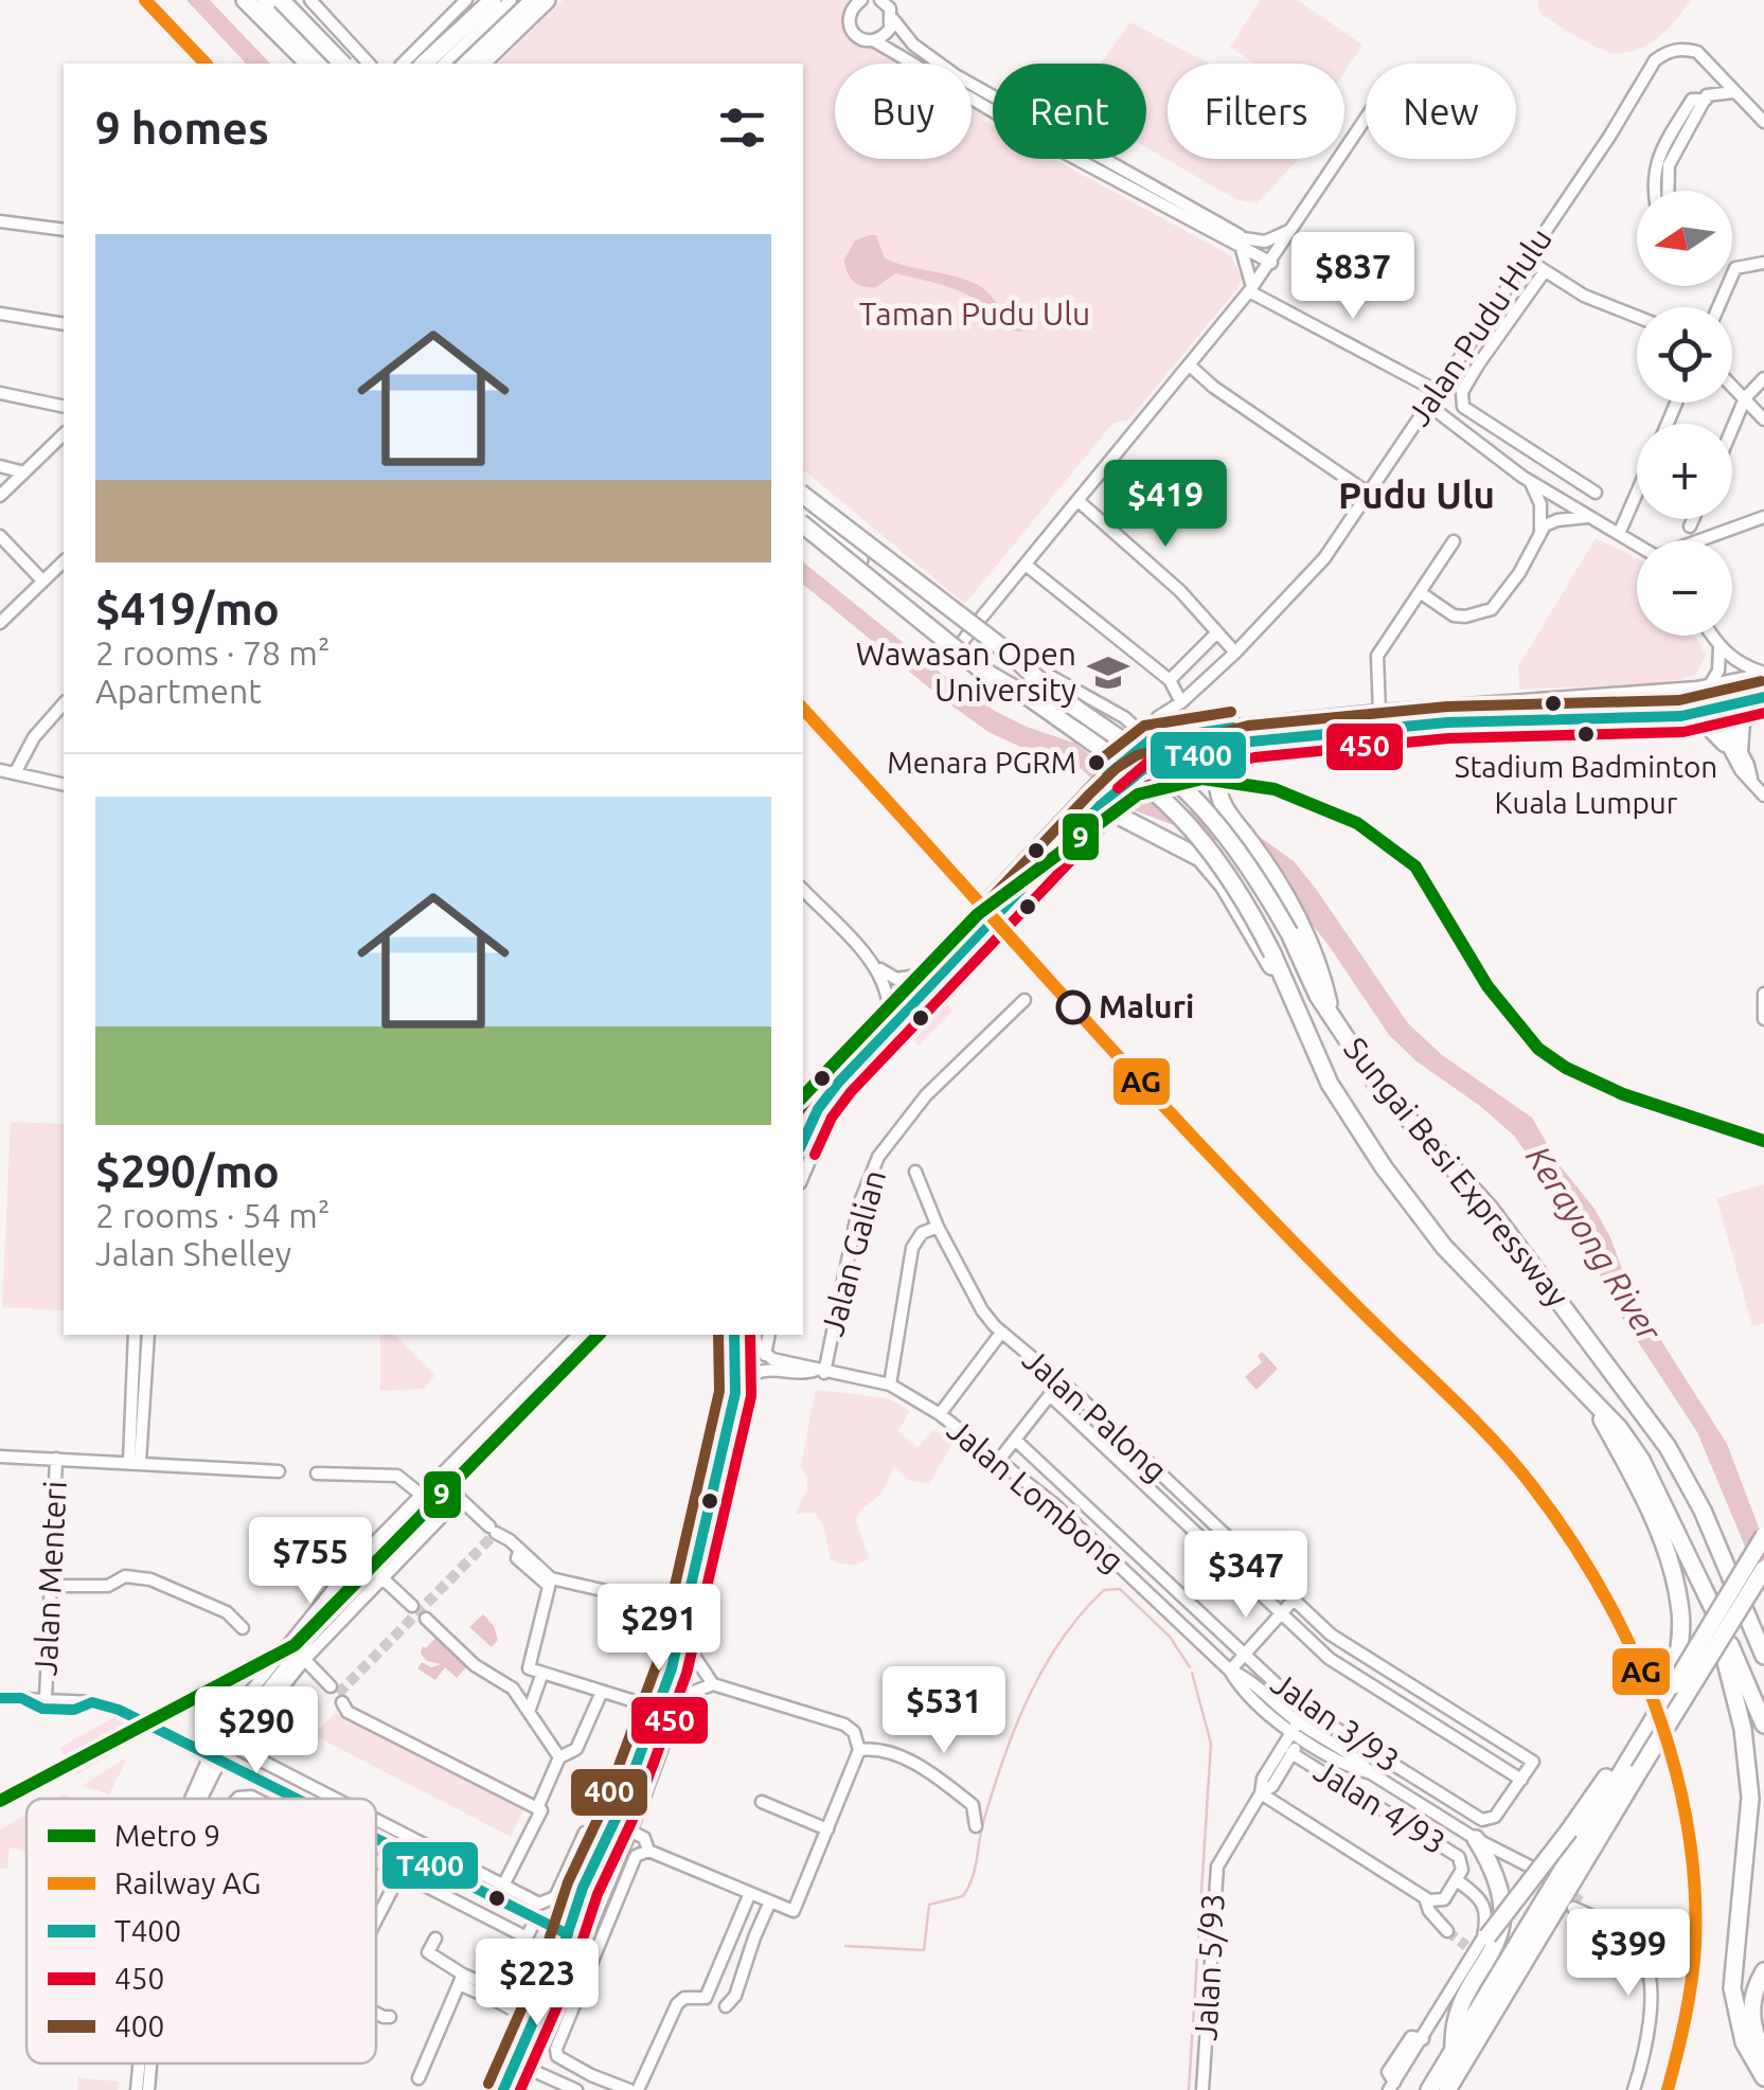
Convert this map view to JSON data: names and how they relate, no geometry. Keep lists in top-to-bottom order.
{
  "streets": {
    "highway": ["Sungai Besi Expressway"],
    "street": [
      "Jalan Pudu Hulu",
      "Jalan Galian",
      "Jalan Palong",
      "Jalan Lombong",
      "Jalan Menteri",
      "Jalan 3/93",
      "Jalan 4/93",
      "Jalan 5/93"
    ]
  },
  "crossings": [
    ["Jalan Galian", "Jalan Lombong"],
    ["Jalan Palong", "Jalan 3/93"],
    ["Jalan Lombong", "Jalan 5/93"],
    ["Jalan 4/93", "Jalan 5/93"]
  ],
  "districts": ["Pudu Ulu"],
  "water": ["Kerayong River"],
  "parks": ["Taman Pudu Ulu"],
  "places": {
    "school or university": ["Wawasan Open University"],
    "other": ["Stadium Badminton Kuala Lumpur", "Menara PGRM", "Maluri"]
  },
  "lines": [
    "rail line AG",
    "transit line 400",
    "transit line T400",
    "transit line 450",
    "metro line 9"
  ],
  "legend": [
    "Metro 9",
    "Railway AG",
    "T400",
    "450",
    "400"
  ],
  "north": "left",
  "page": {
    "chip": [
      "Buy",
      "Rent",
      "Filters",
      "New"
    ],
    "heading": "9 homes",
    "map_buttons": ["+", "−"],
    "list": [
      {
        "name": "$419/mo",
        "note": "2 rooms · 78 m² · Apartment"
      },
      {
        "name": "$290/mo",
        "note": "2 rooms · 54 m² · Jalan Shelley"
      }
    ],
    "price": [
      "$837",
      "$419",
      "$755",
      "$347",
      "$291",
      "$531",
      "$290",
      "$399",
      "$223"
    ]
  }
}
